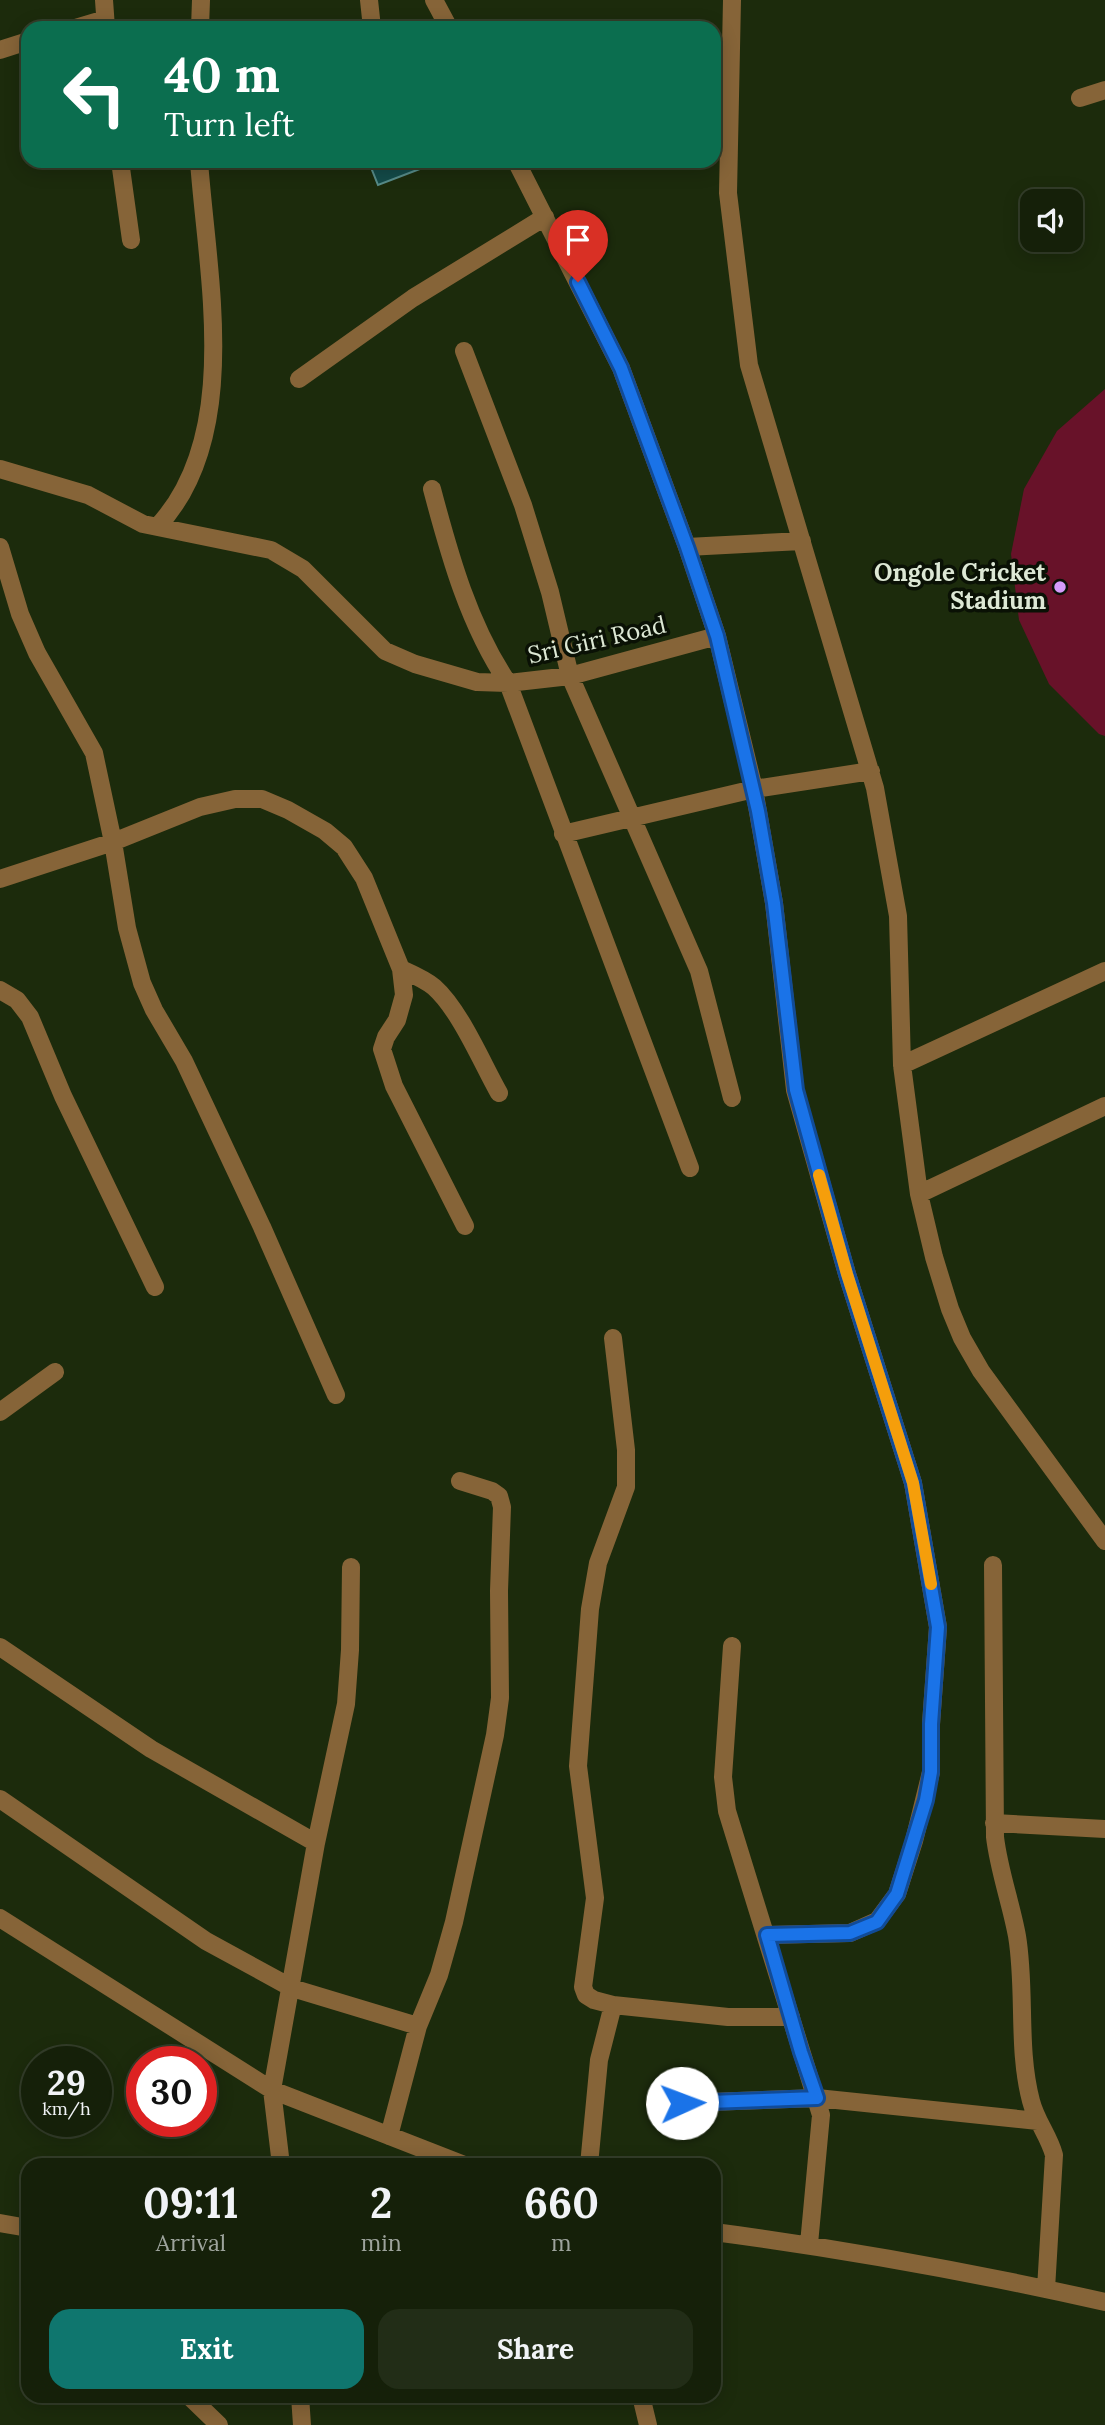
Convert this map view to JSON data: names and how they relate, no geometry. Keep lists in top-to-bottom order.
{
  "streets": {
    "street": ["Sri Giri Road"]
  },
  "places": ["Ongole Cricket Stadium"],
  "page": {
    "turn": ["40 m", "Turn left"],
    "speed": "29 km/h",
    "limit": "30",
    "eta": [
      "09:11",
      "Arrival",
      "2",
      "min",
      "660",
      "m"
    ],
    "buttons": ["Exit", "Share"]
  }
}
